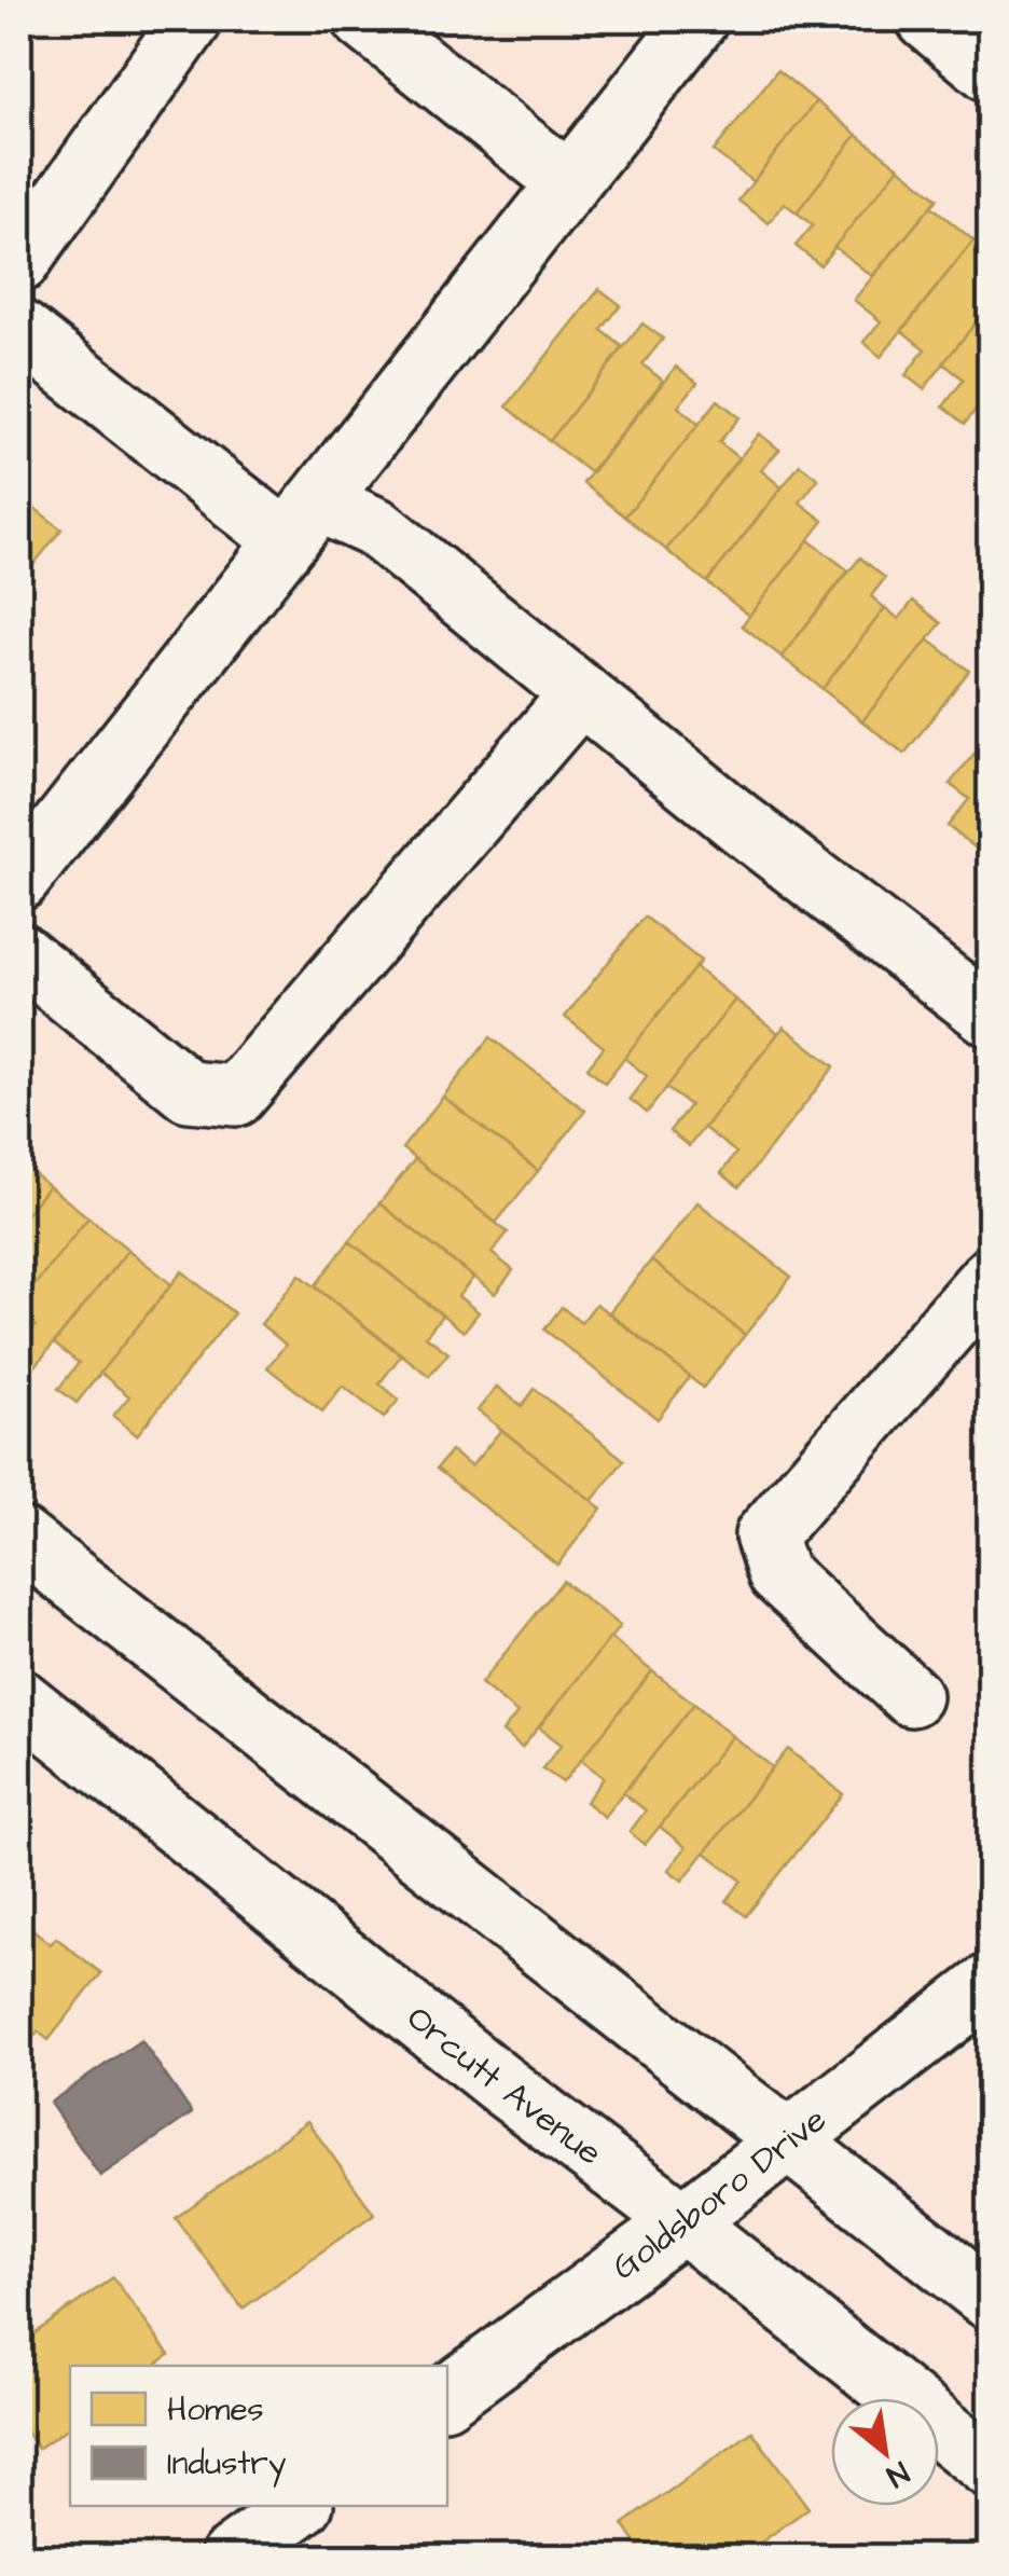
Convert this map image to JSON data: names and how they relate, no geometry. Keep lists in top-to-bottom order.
{
  "streets": {
    "street": ["Orcutt Avenue", "Goldsboro Drive"]
  },
  "crossings": [
    ["Orcutt Avenue", "Goldsboro Drive"]
  ],
  "legend": ["Homes", "Industry"],
  "north": "bottom right"
}
